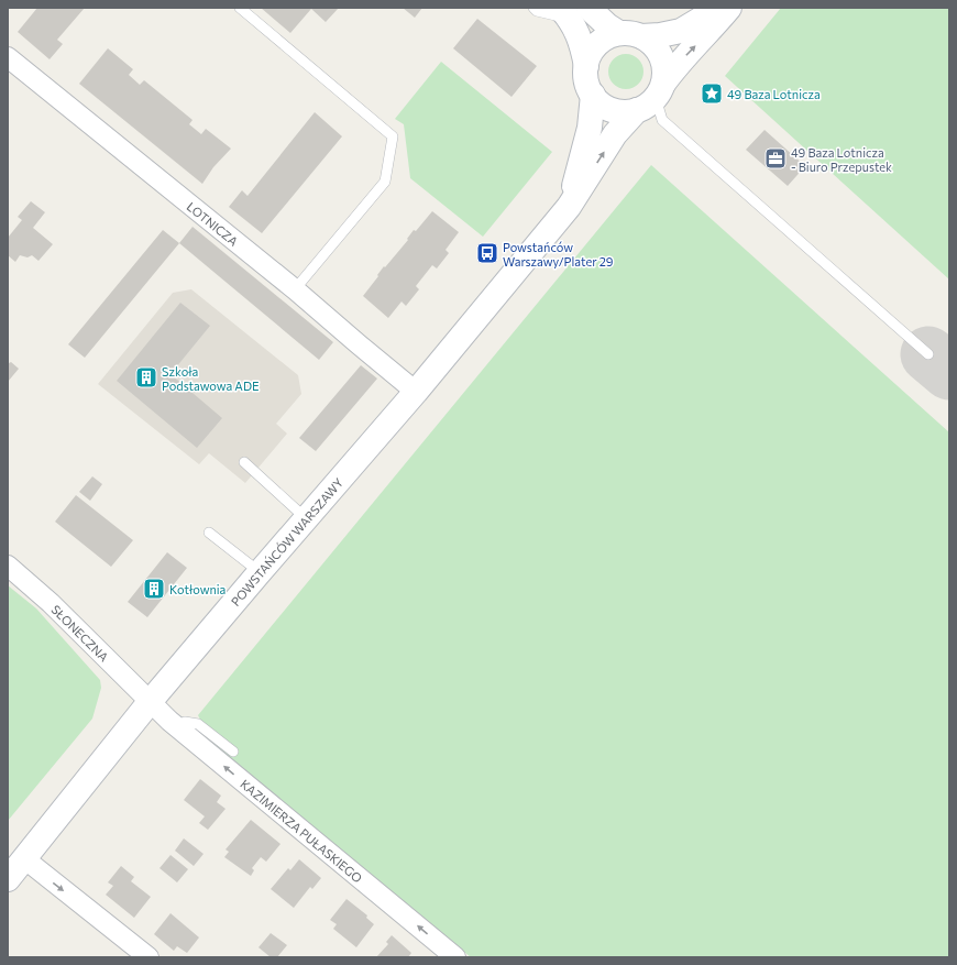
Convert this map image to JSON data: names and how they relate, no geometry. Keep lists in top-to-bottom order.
{
  "streets": {
    "main road": ["POWSTAŃCÓW WARSZAWY"],
    "street": ["LOTNICZA", "SŁONECZNA", "KAZIMIERZA PUŁASKIEGO"]
  },
  "crossings": [
    ["LOTNICZA", "POWSTAŃCÓW WARSZAWY"],
    ["POWSTAŃCÓW WARSZAWY", "SŁONECZNA"],
    ["POWSTAŃCÓW WARSZAWY", "KAZIMIERZA PUŁASKIEGO"],
    ["SŁONECZNA", "KAZIMIERZA PUŁASKIEGO"]
  ],
  "one_way": ["KAZIMIERZA PUŁASKIEGO"],
  "places": {
    "place": ["49 Baza Lotnicza"],
    "office": ["49 Baza Lotnicza - Biuro Przepustek"],
    "bus stop": ["Powstańców Warszawy/Plater 29"],
    "building": ["Szkoła Podstawowa ADE", "Kotłownia"]
  }
}
